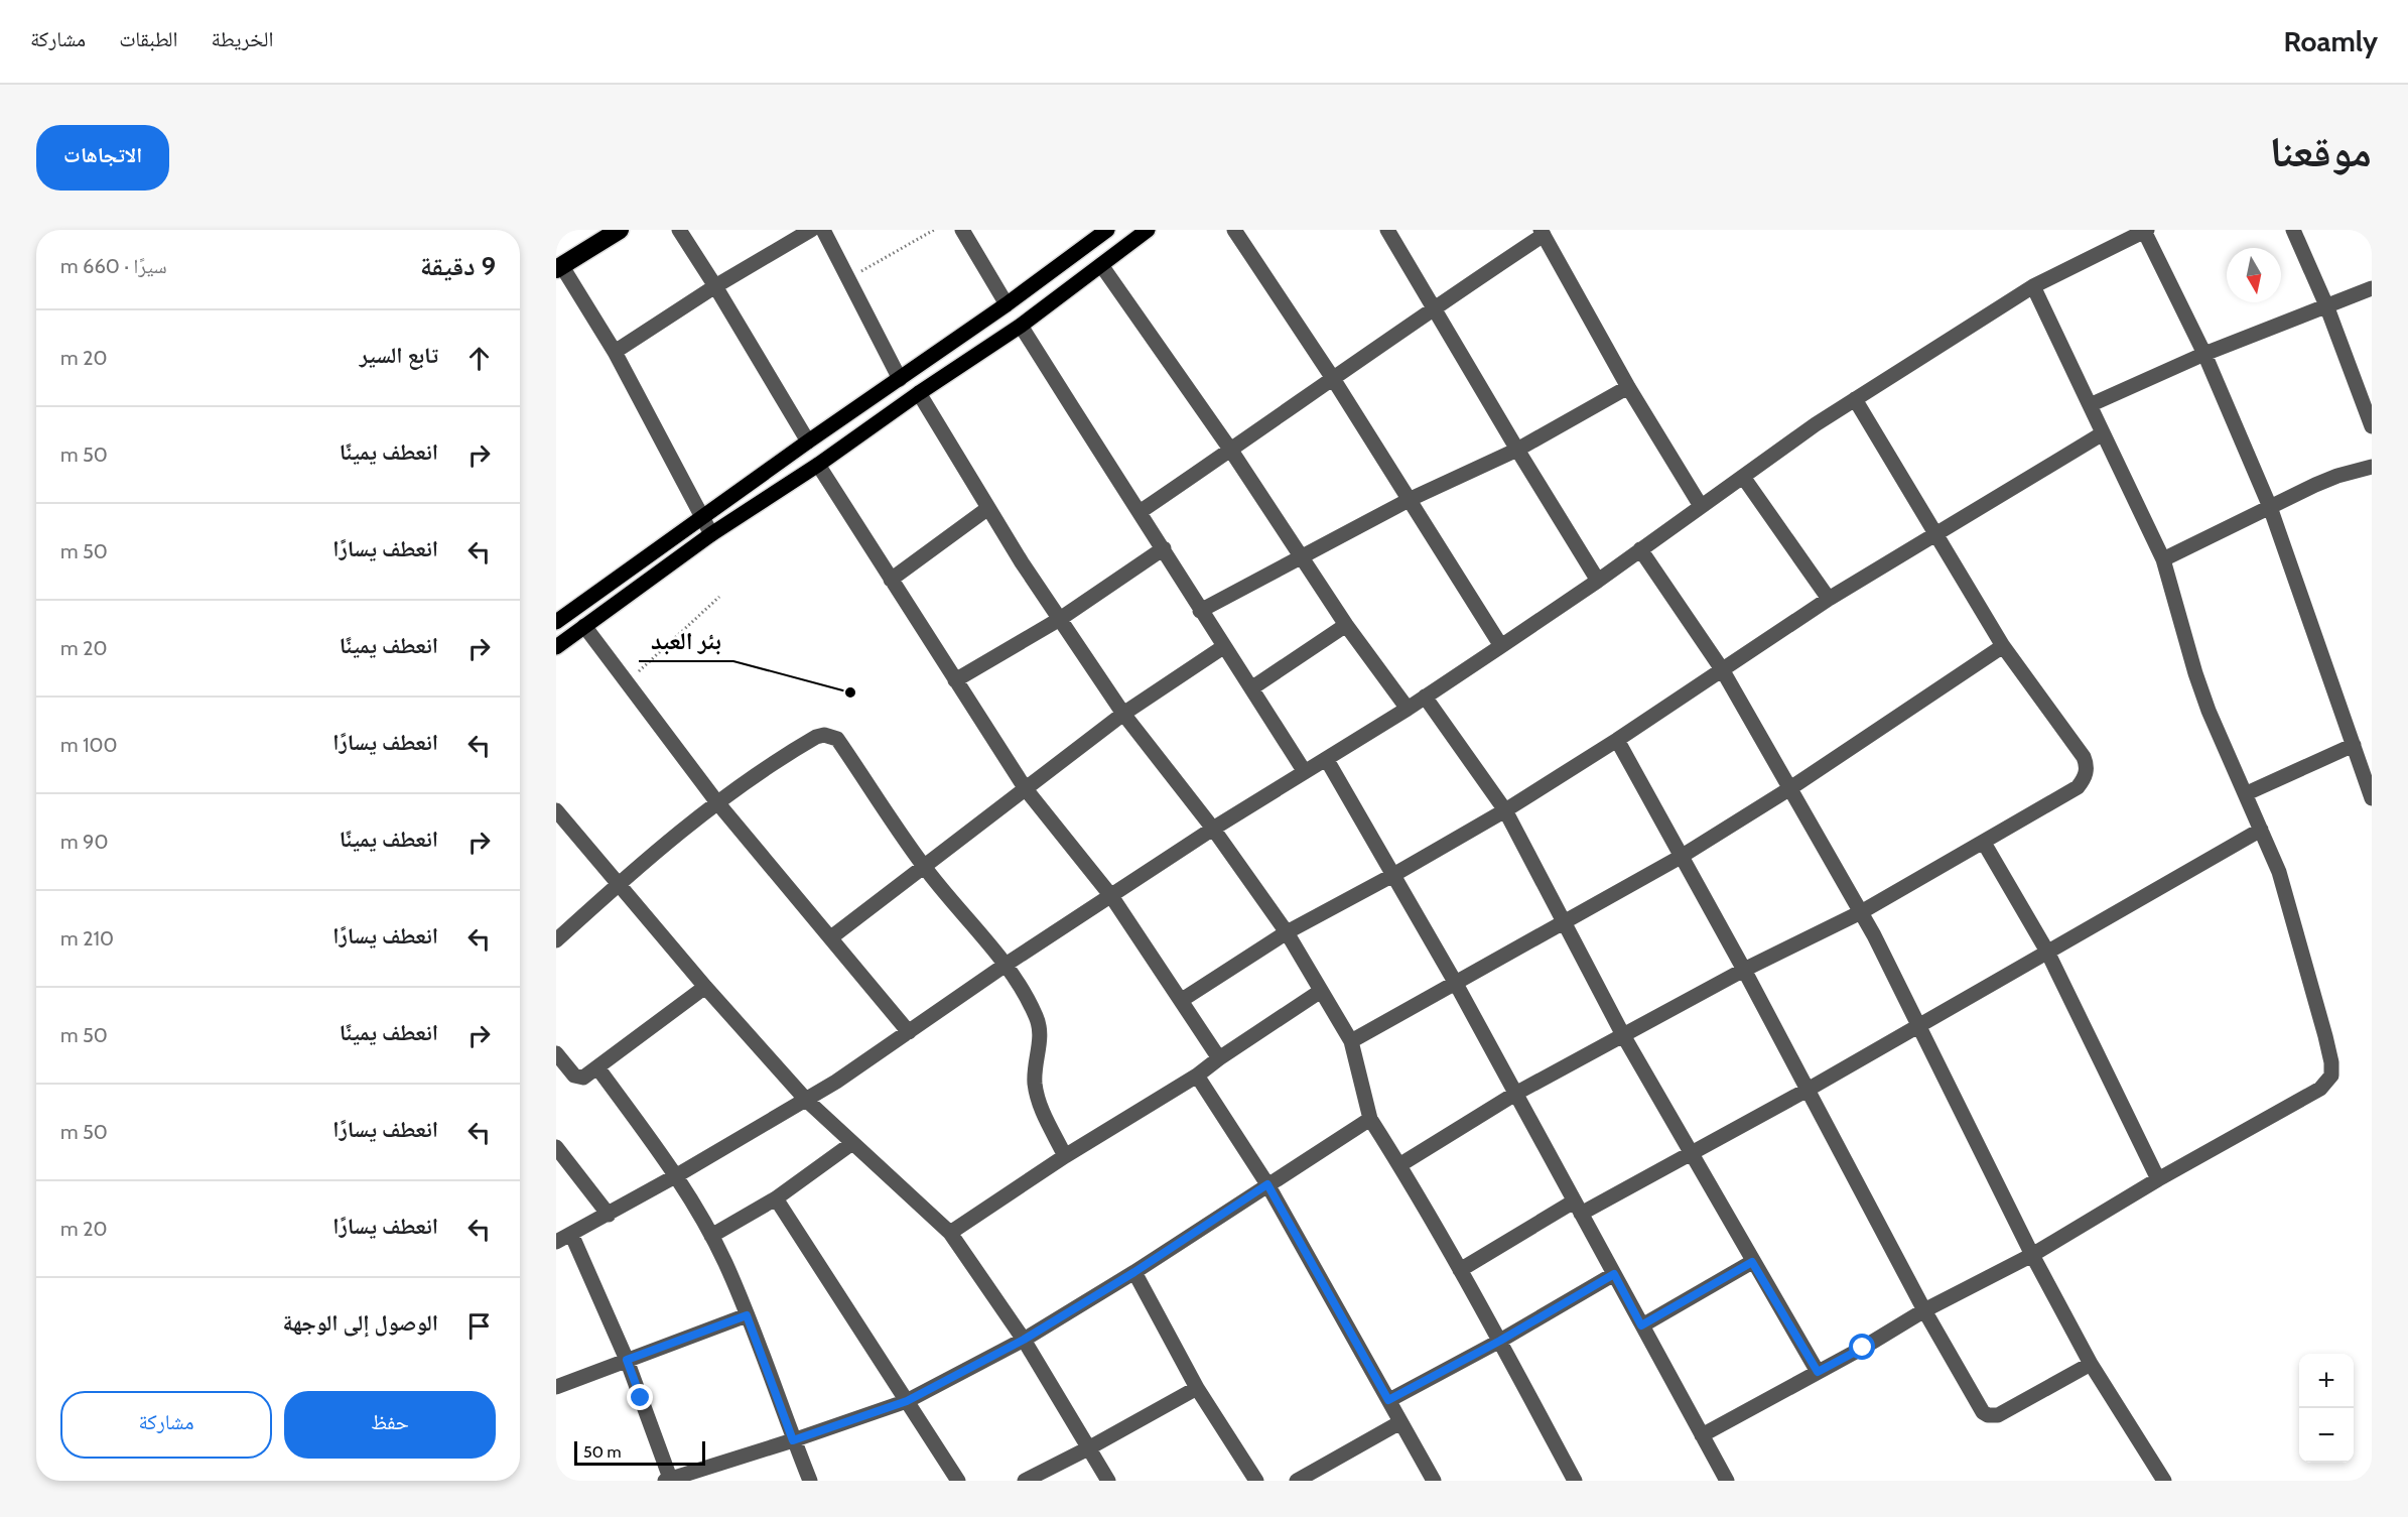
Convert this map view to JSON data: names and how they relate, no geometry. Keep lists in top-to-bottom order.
{
  "places": ["بئر العبد"],
  "scale_bar": "50 m",
  "north": "bottom",
  "page": {
    "header": "Roamly",
    "nav": ["الخريطة", "الطبقات", "مشاركة"],
    "title": "موقعنا",
    "buttons": [
      "الاتجاهات",
      ["حفظ", "مشاركة"]
    ],
    "heading": ["9 دقيقة", "سيرًا · 660 m"],
    "list": [
      ["تابع السير", "20 m"],
      ["انعطف يمينًا", "50 m"],
      ["انعطف يسارًا", "50 m"],
      ["انعطف يمينًا", "20 m"],
      ["انعطف يسارًا", "100 m"],
      ["انعطف يمينًا", "90 m"],
      ["انعطف يسارًا", "210 m"],
      ["انعطف يمينًا", "50 m"],
      ["انعطف يسارًا", "50 m"],
      ["انعطف يسارًا", "20 m"],
      "الوصول إلى الوجهة"
    ],
    "map_buttons": ["+", "−"],
    "scale": "50 m"
  }
}
